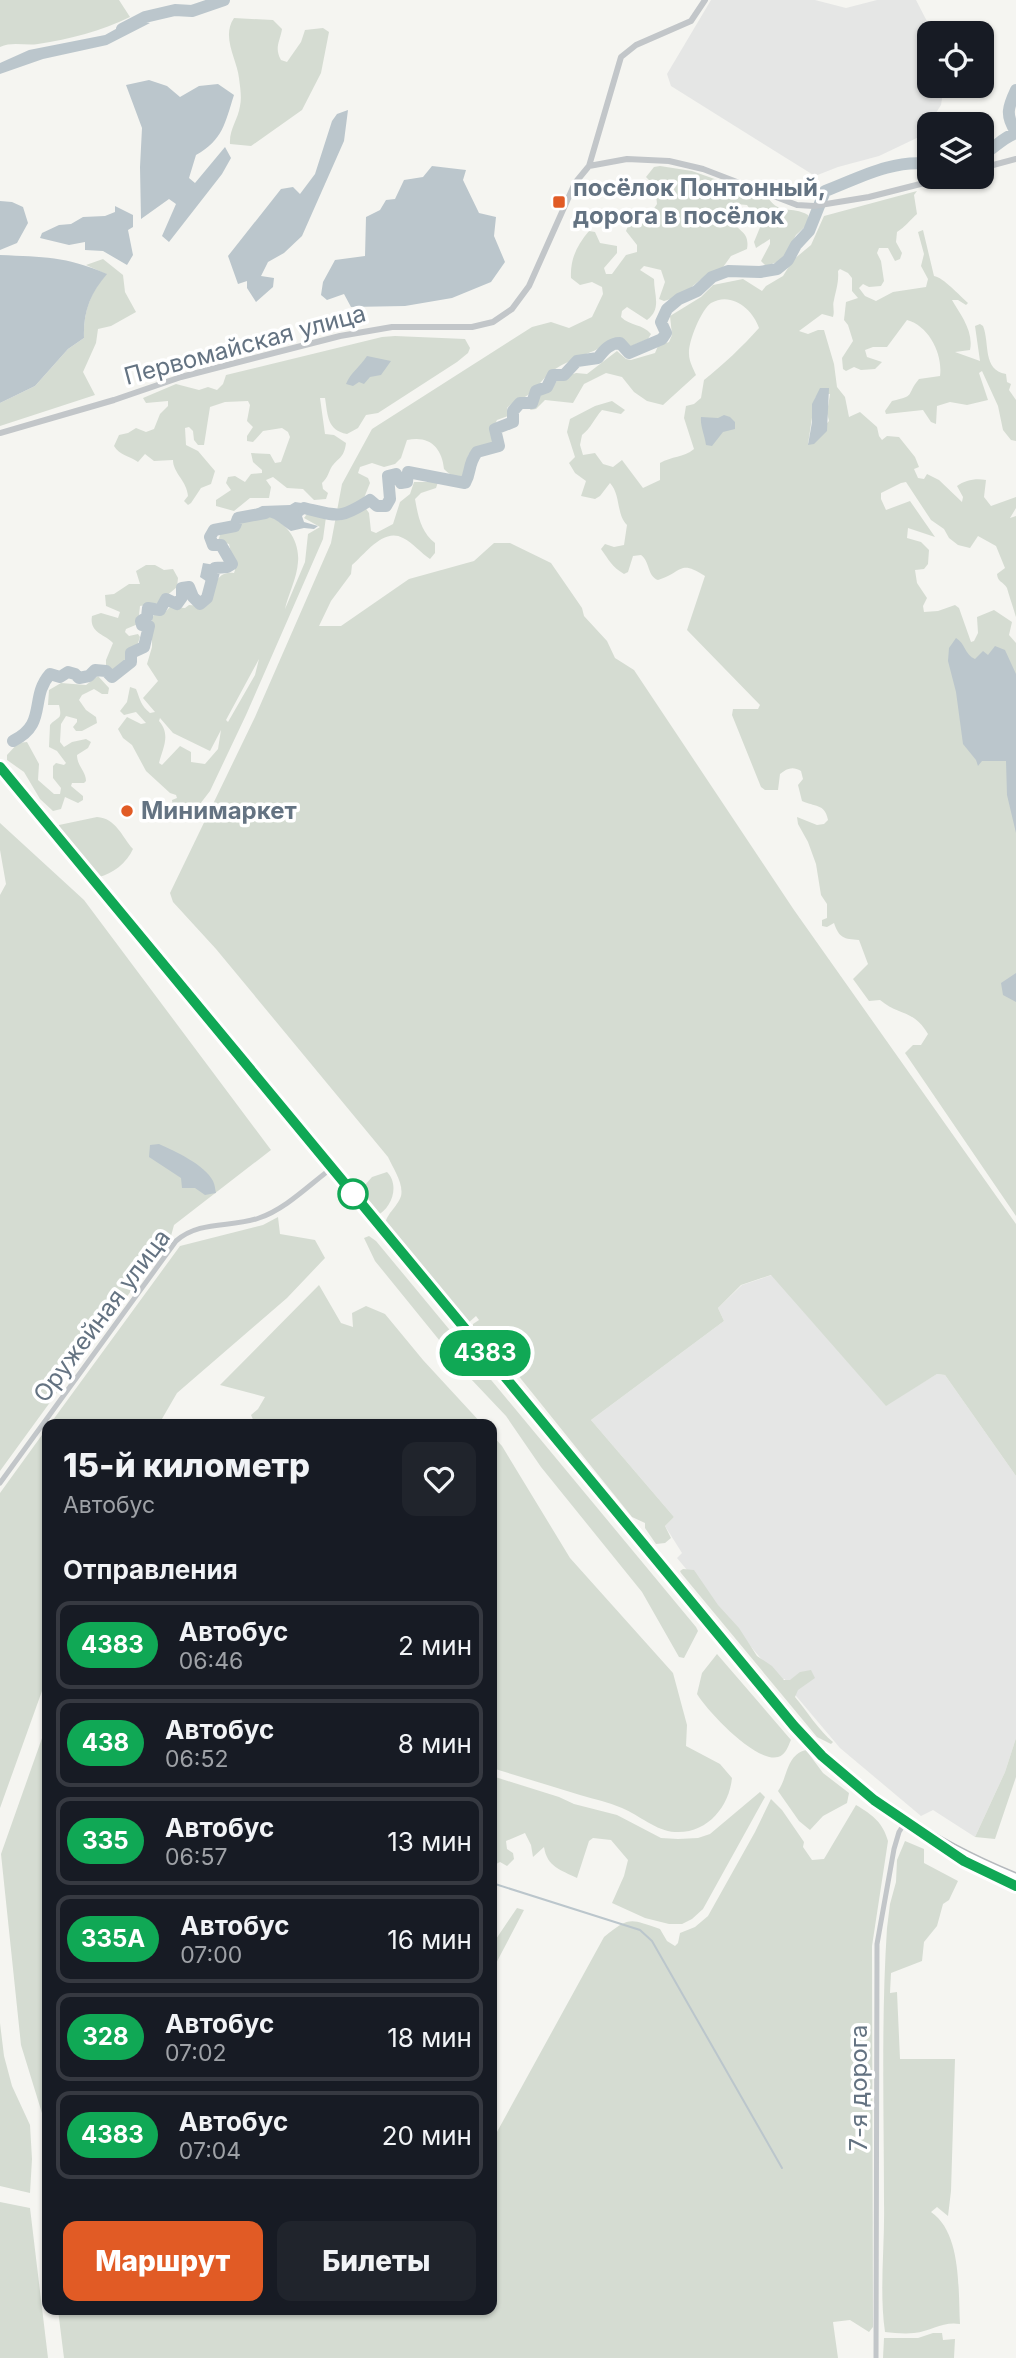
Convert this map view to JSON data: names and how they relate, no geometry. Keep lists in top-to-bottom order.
{
  "streets": {
    "street": ["Первомайская улица", "Оружейная улица", "7-я дорога"]
  },
  "places": {
    "transit": ["посёлок Понтонный, дорога в посёлок"],
    "other": ["Минимаркет"]
  },
  "lines": ["bus line 438З"],
  "page": {
    "on_map": "438З",
    "heading": [
      ["15-й километр", "Автобус"],
      "Отправления"
    ],
    "list": [
      {
        "mark": "438З",
        "name": "Автобус",
        "note": "06:46",
        "value": "2 мин"
      },
      {
        "mark": "438",
        "name": "Автобус",
        "note": "06:52",
        "value": "8 мин"
      },
      {
        "mark": "335",
        "name": "Автобус",
        "note": "06:57",
        "value": "13 мин"
      },
      {
        "mark": "335А",
        "name": "Автобус",
        "note": "07:00",
        "value": "16 мин"
      },
      {
        "mark": "328",
        "name": "Автобус",
        "note": "07:02",
        "value": "18 мин"
      },
      {
        "mark": "438З",
        "name": "Автобус",
        "note": "07:04",
        "value": "20 мин"
      }
    ],
    "buttons": ["Маршрут", "Билеты"]
  }
}
